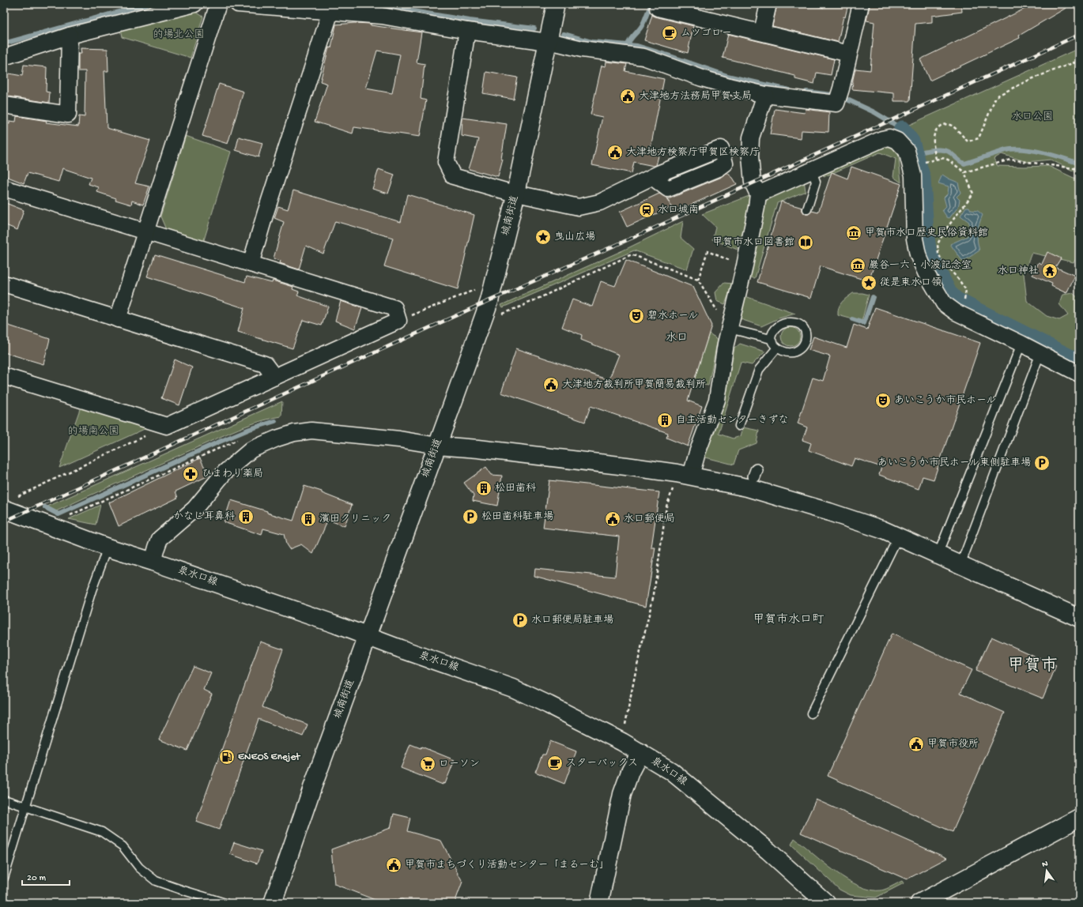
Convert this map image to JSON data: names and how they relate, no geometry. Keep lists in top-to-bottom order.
{
  "streets": {
    "street": ["城南街道", "泉水口線"]
  },
  "crossings": [
    ["城南街道", "泉水口線"]
  ],
  "districts": ["水口", "甲賀市水口町", "甲賀市"],
  "parks": ["的場北公園", "水口公園", "的場南公園"],
  "places": {
    "cafe": ["ムツゴロー", "スターバックス"],
    "public building": [
      "大津地方法務局甲賀支局",
      "大津地方検察庁甲賀区検察庁",
      "大津地方裁判所甲賀簡易裁判所",
      "水口郵便局",
      "甲賀市役所",
      "甲賀市まちづくり活動センター「まるーむ」"
    ],
    "station": ["水口城南"],
    "museum": ["甲賀市水口歴史民俗資料館", "巖谷一六・小波記念室"],
    "place": ["曳山広場", "従是東水口領"],
    "library": ["甲賀市水口図書館"],
    "temple": ["水口神社"],
    "theatre": ["碧水ホール", "あいこうか市民ホール"],
    "building": [
      "自主活動センターきずな",
      "松田歯科",
      "かなじ耳鼻科",
      "濱田クリニック"
    ],
    "parking": ["あいこうか市民ホール東側駐車場", "松田歯科駐車場", "水口郵便局駐車場"],
    "pharmacy": ["ひまわり薬局"],
    "fuel station": ["ENEOS Enejet"],
    "supermarket": ["ローソン"]
  },
  "scale_bar": "20 m",
  "north": "top"
}
